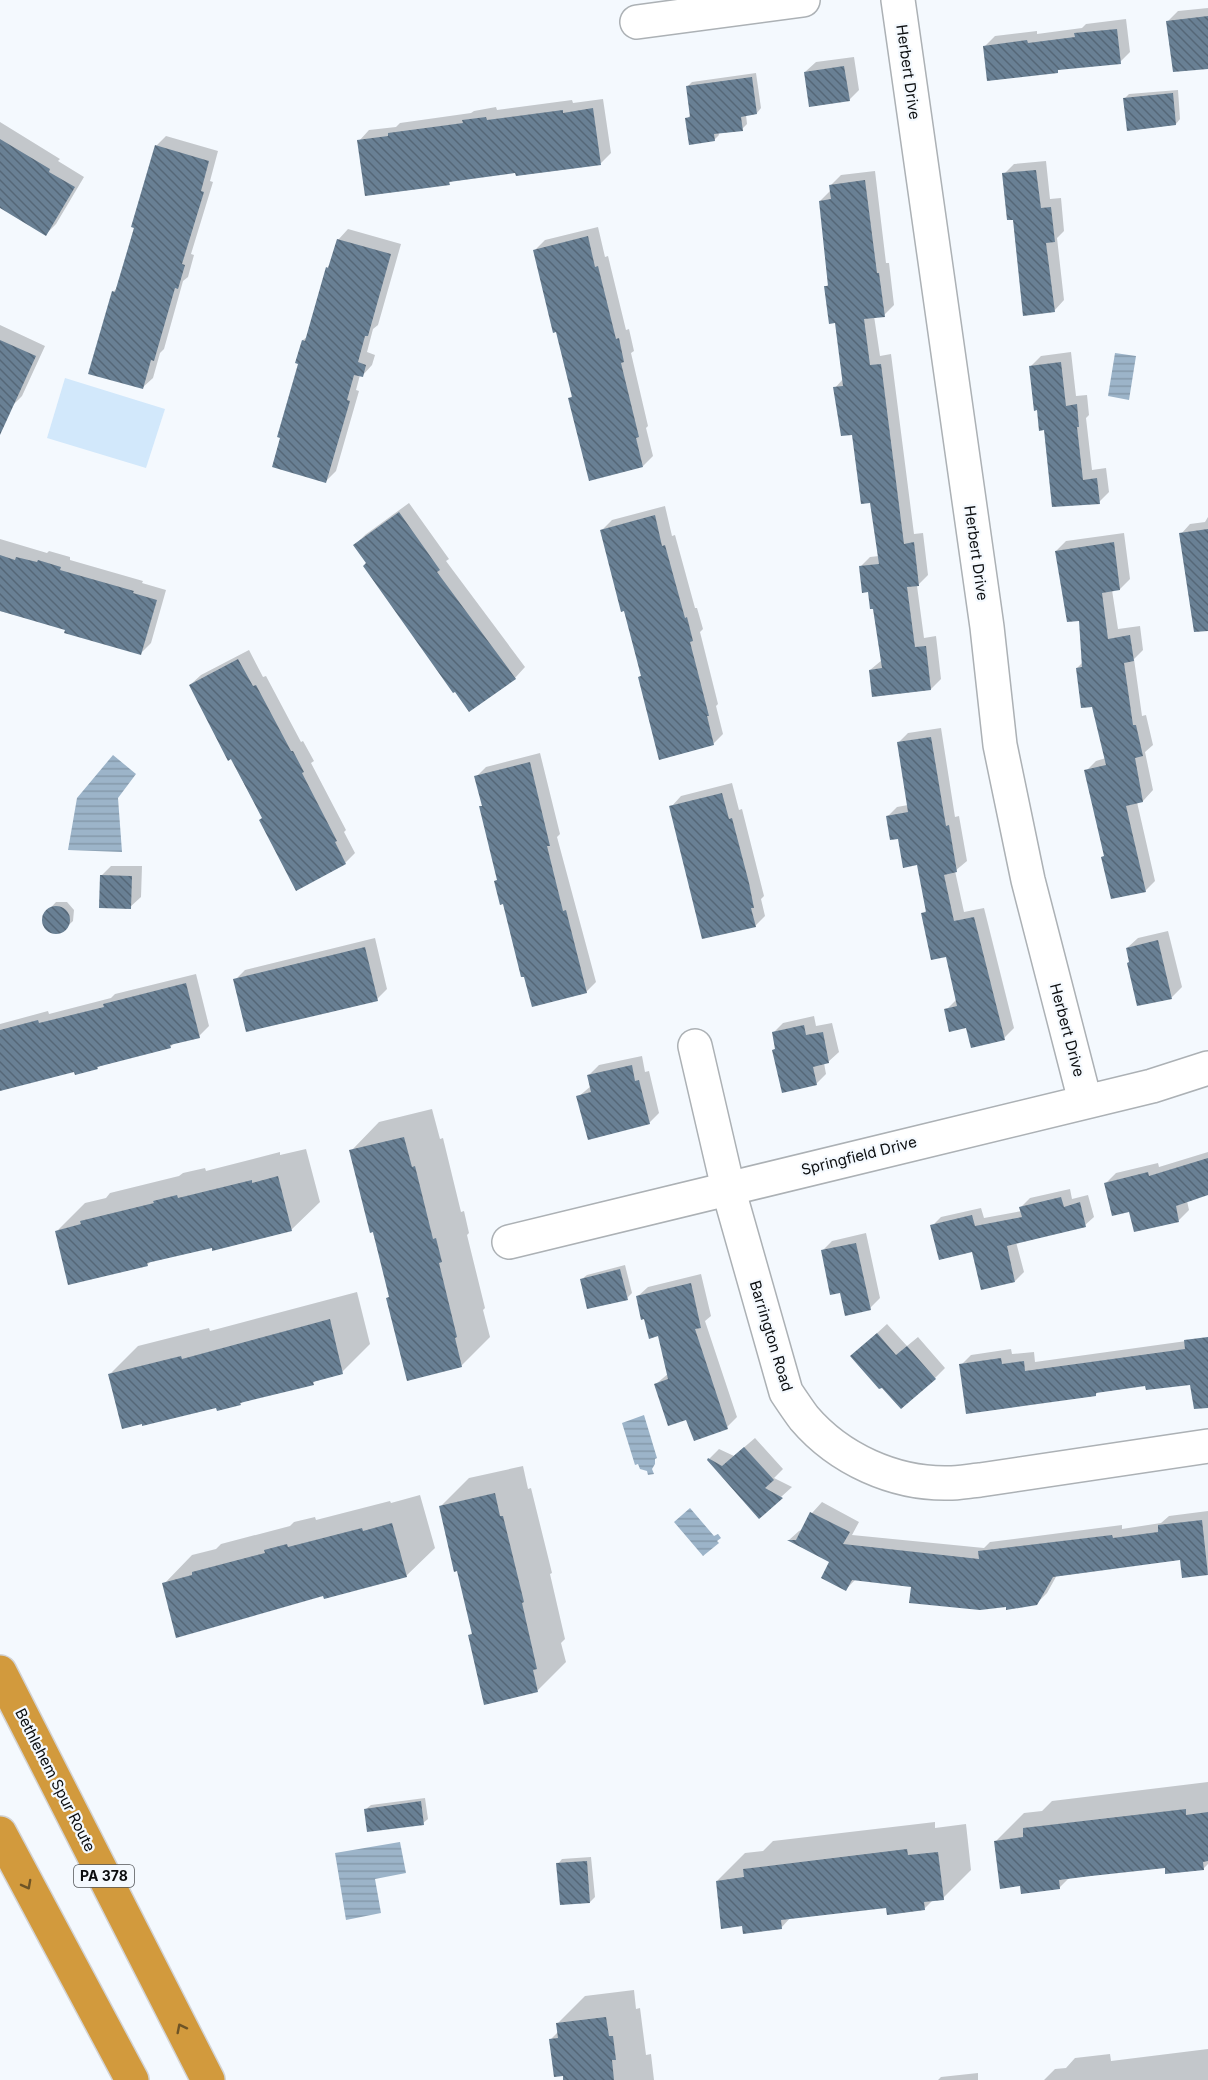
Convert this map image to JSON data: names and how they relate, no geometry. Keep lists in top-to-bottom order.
{
  "streets": {
    "highway": ["Bethlehem Spur Route", "PA 378"],
    "street": ["Herbert Drive", "Springfield Drive", "Barrington Road"]
  },
  "crossings": [
    ["Herbert Drive", "Springfield Drive"],
    ["Springfield Drive", "Barrington Road"]
  ]
}
